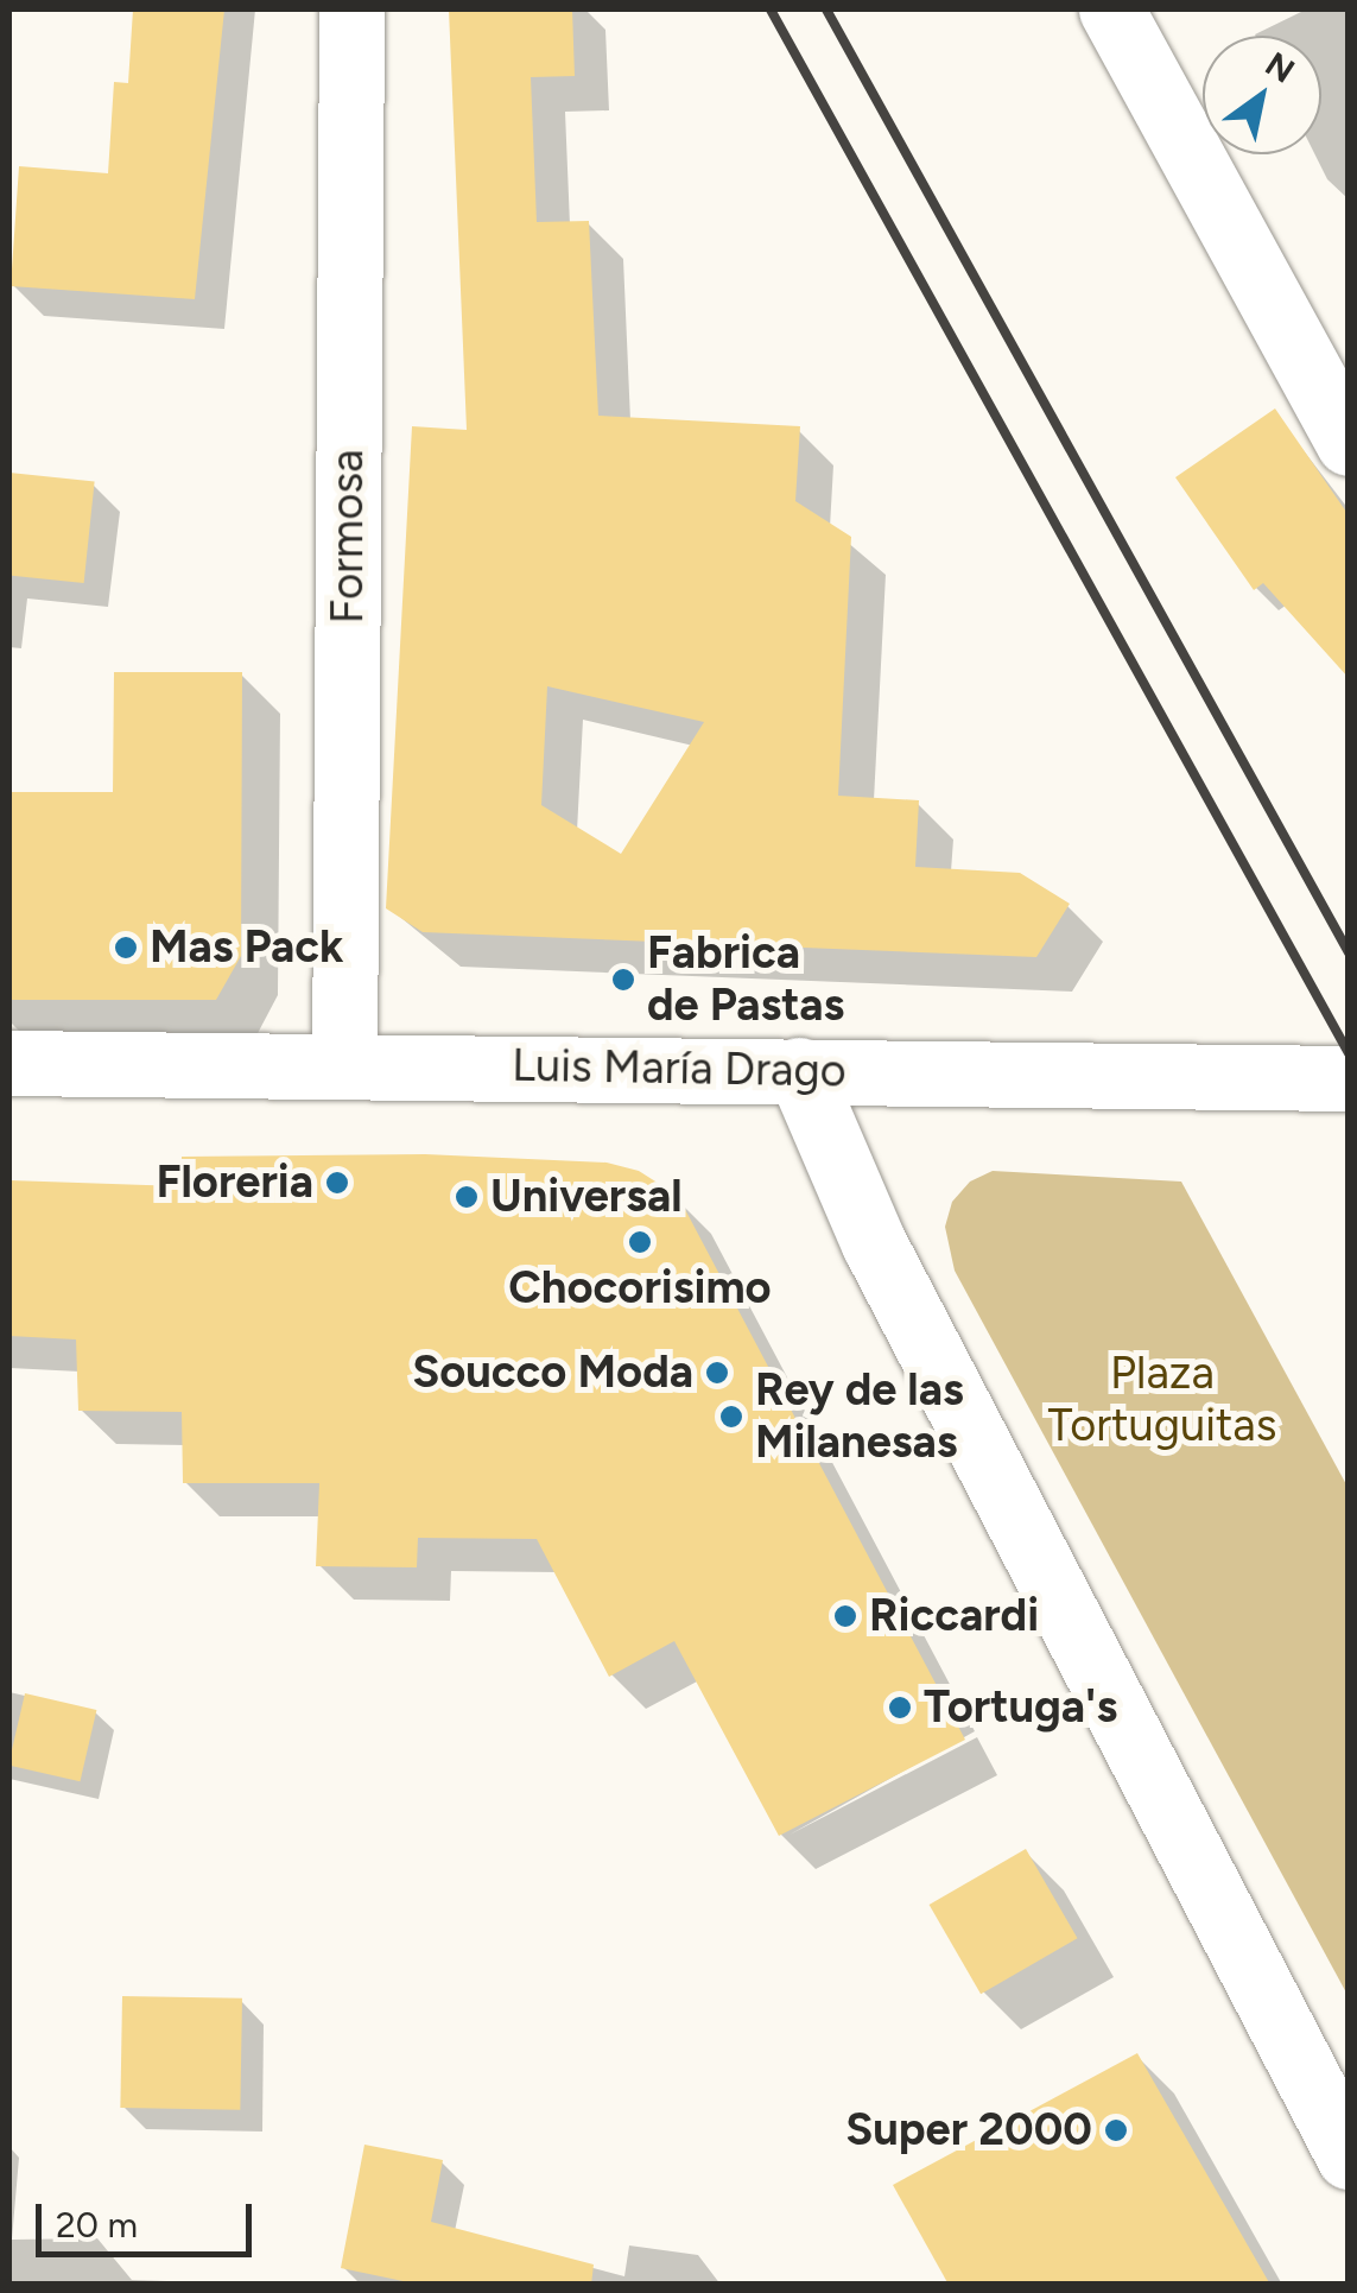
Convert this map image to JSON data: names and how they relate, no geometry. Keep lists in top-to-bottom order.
{
  "streets": {
    "street": ["Formosa", "Luis María Drago"]
  },
  "crossings": [
    ["Formosa", "Luis María Drago"]
  ],
  "parks": ["Plaza Tortuguitas"],
  "places": [
    "Mas Pack",
    "Fabrica de Pastas",
    "Floreria",
    "Universal",
    "Chocorisimo",
    "Soucco Moda",
    "Rey de las Milanesas",
    "Riccardi",
    "Tortuga's",
    "Super 2000"
  ],
  "scale_bar": "20 m",
  "north": "top right"
}
